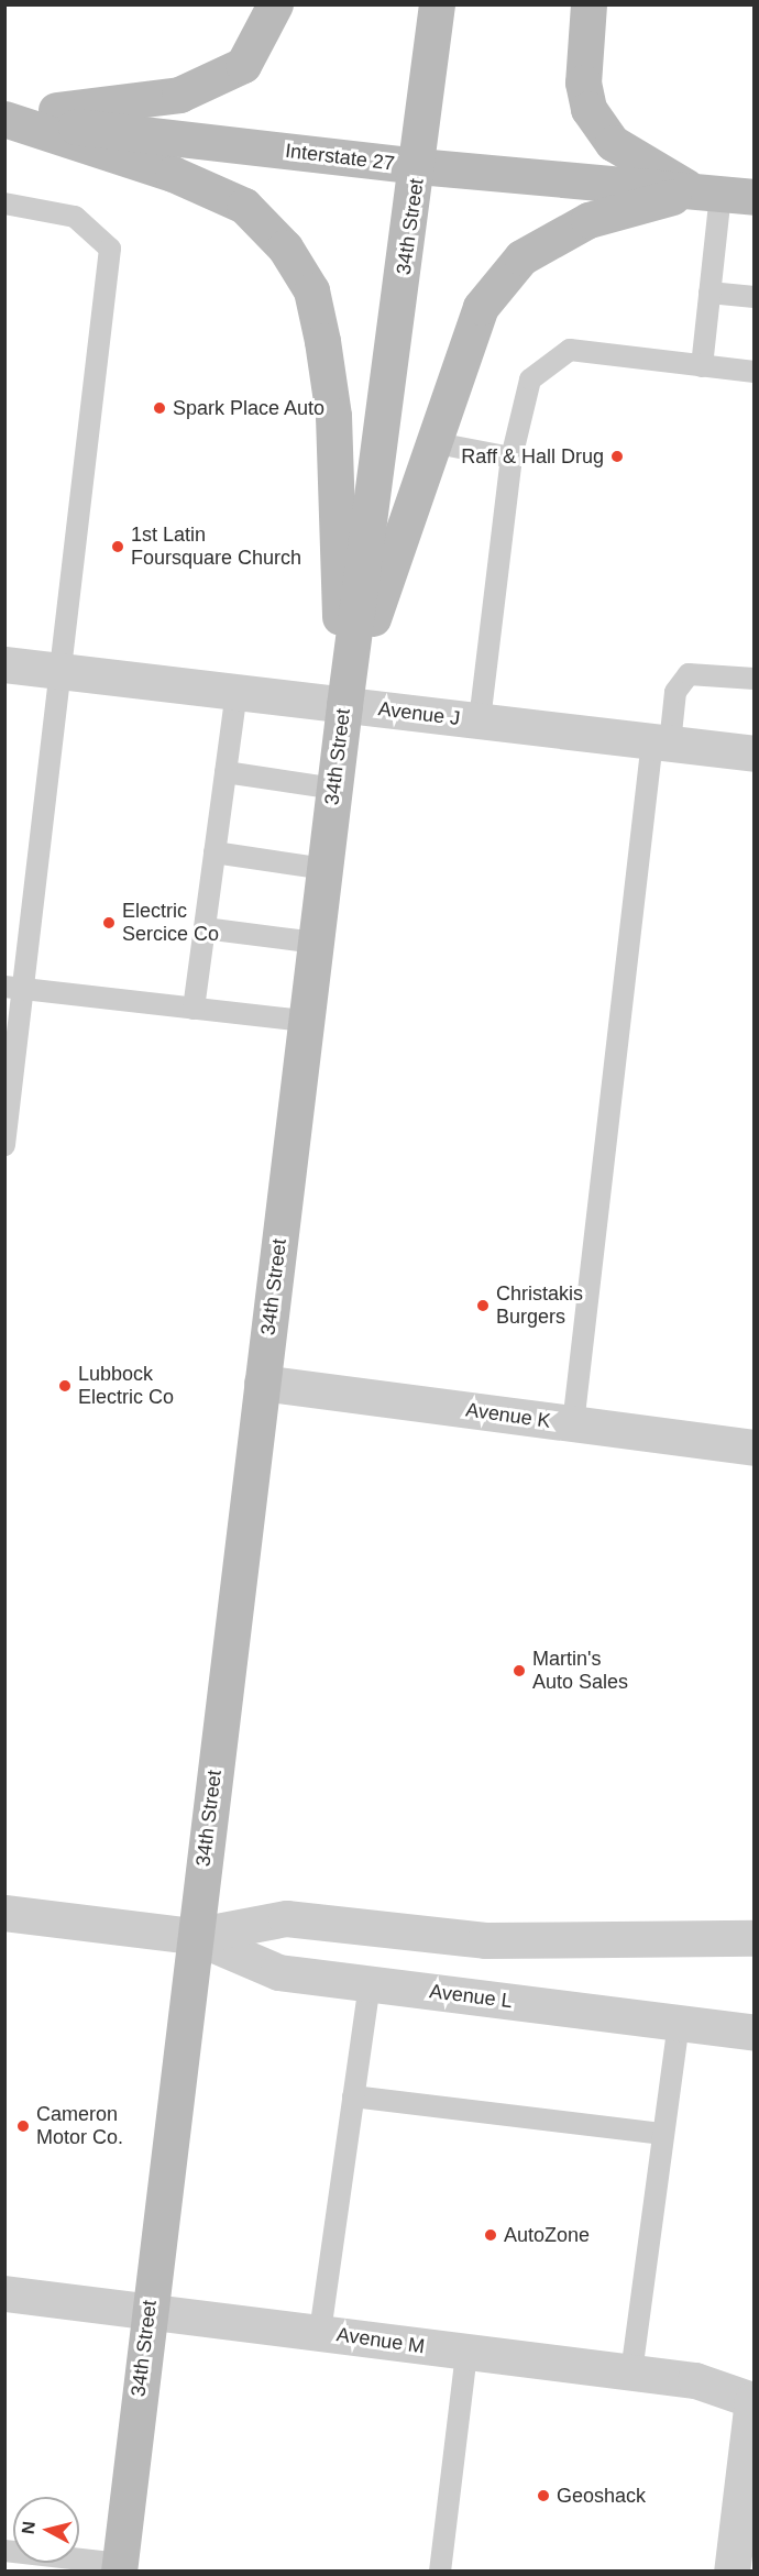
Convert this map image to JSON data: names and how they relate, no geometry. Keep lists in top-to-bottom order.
{
  "streets": {
    "main road": ["Interstate 27", "34th Street"],
    "street": [
      "Avenue J",
      "Avenue K",
      "Avenue L",
      "Avenue M"
    ]
  },
  "crossings": [
    ["Interstate 27", "34th Street"],
    ["34th Street", "Avenue J"],
    ["34th Street", "Avenue K"],
    ["34th Street", "Avenue L"],
    ["34th Street", "Avenue M"]
  ],
  "places": [
    "Spark Place Auto",
    "Raff & Hall Drug",
    "1st Latin Foursquare Church",
    "Electric Sercice Co",
    "Christakis Burgers",
    "Lubbock Electric Co",
    "Martin's Auto Sales",
    "Cameron Motor Co.",
    "AutoZone",
    "Geoshack"
  ],
  "north": "left"
}
